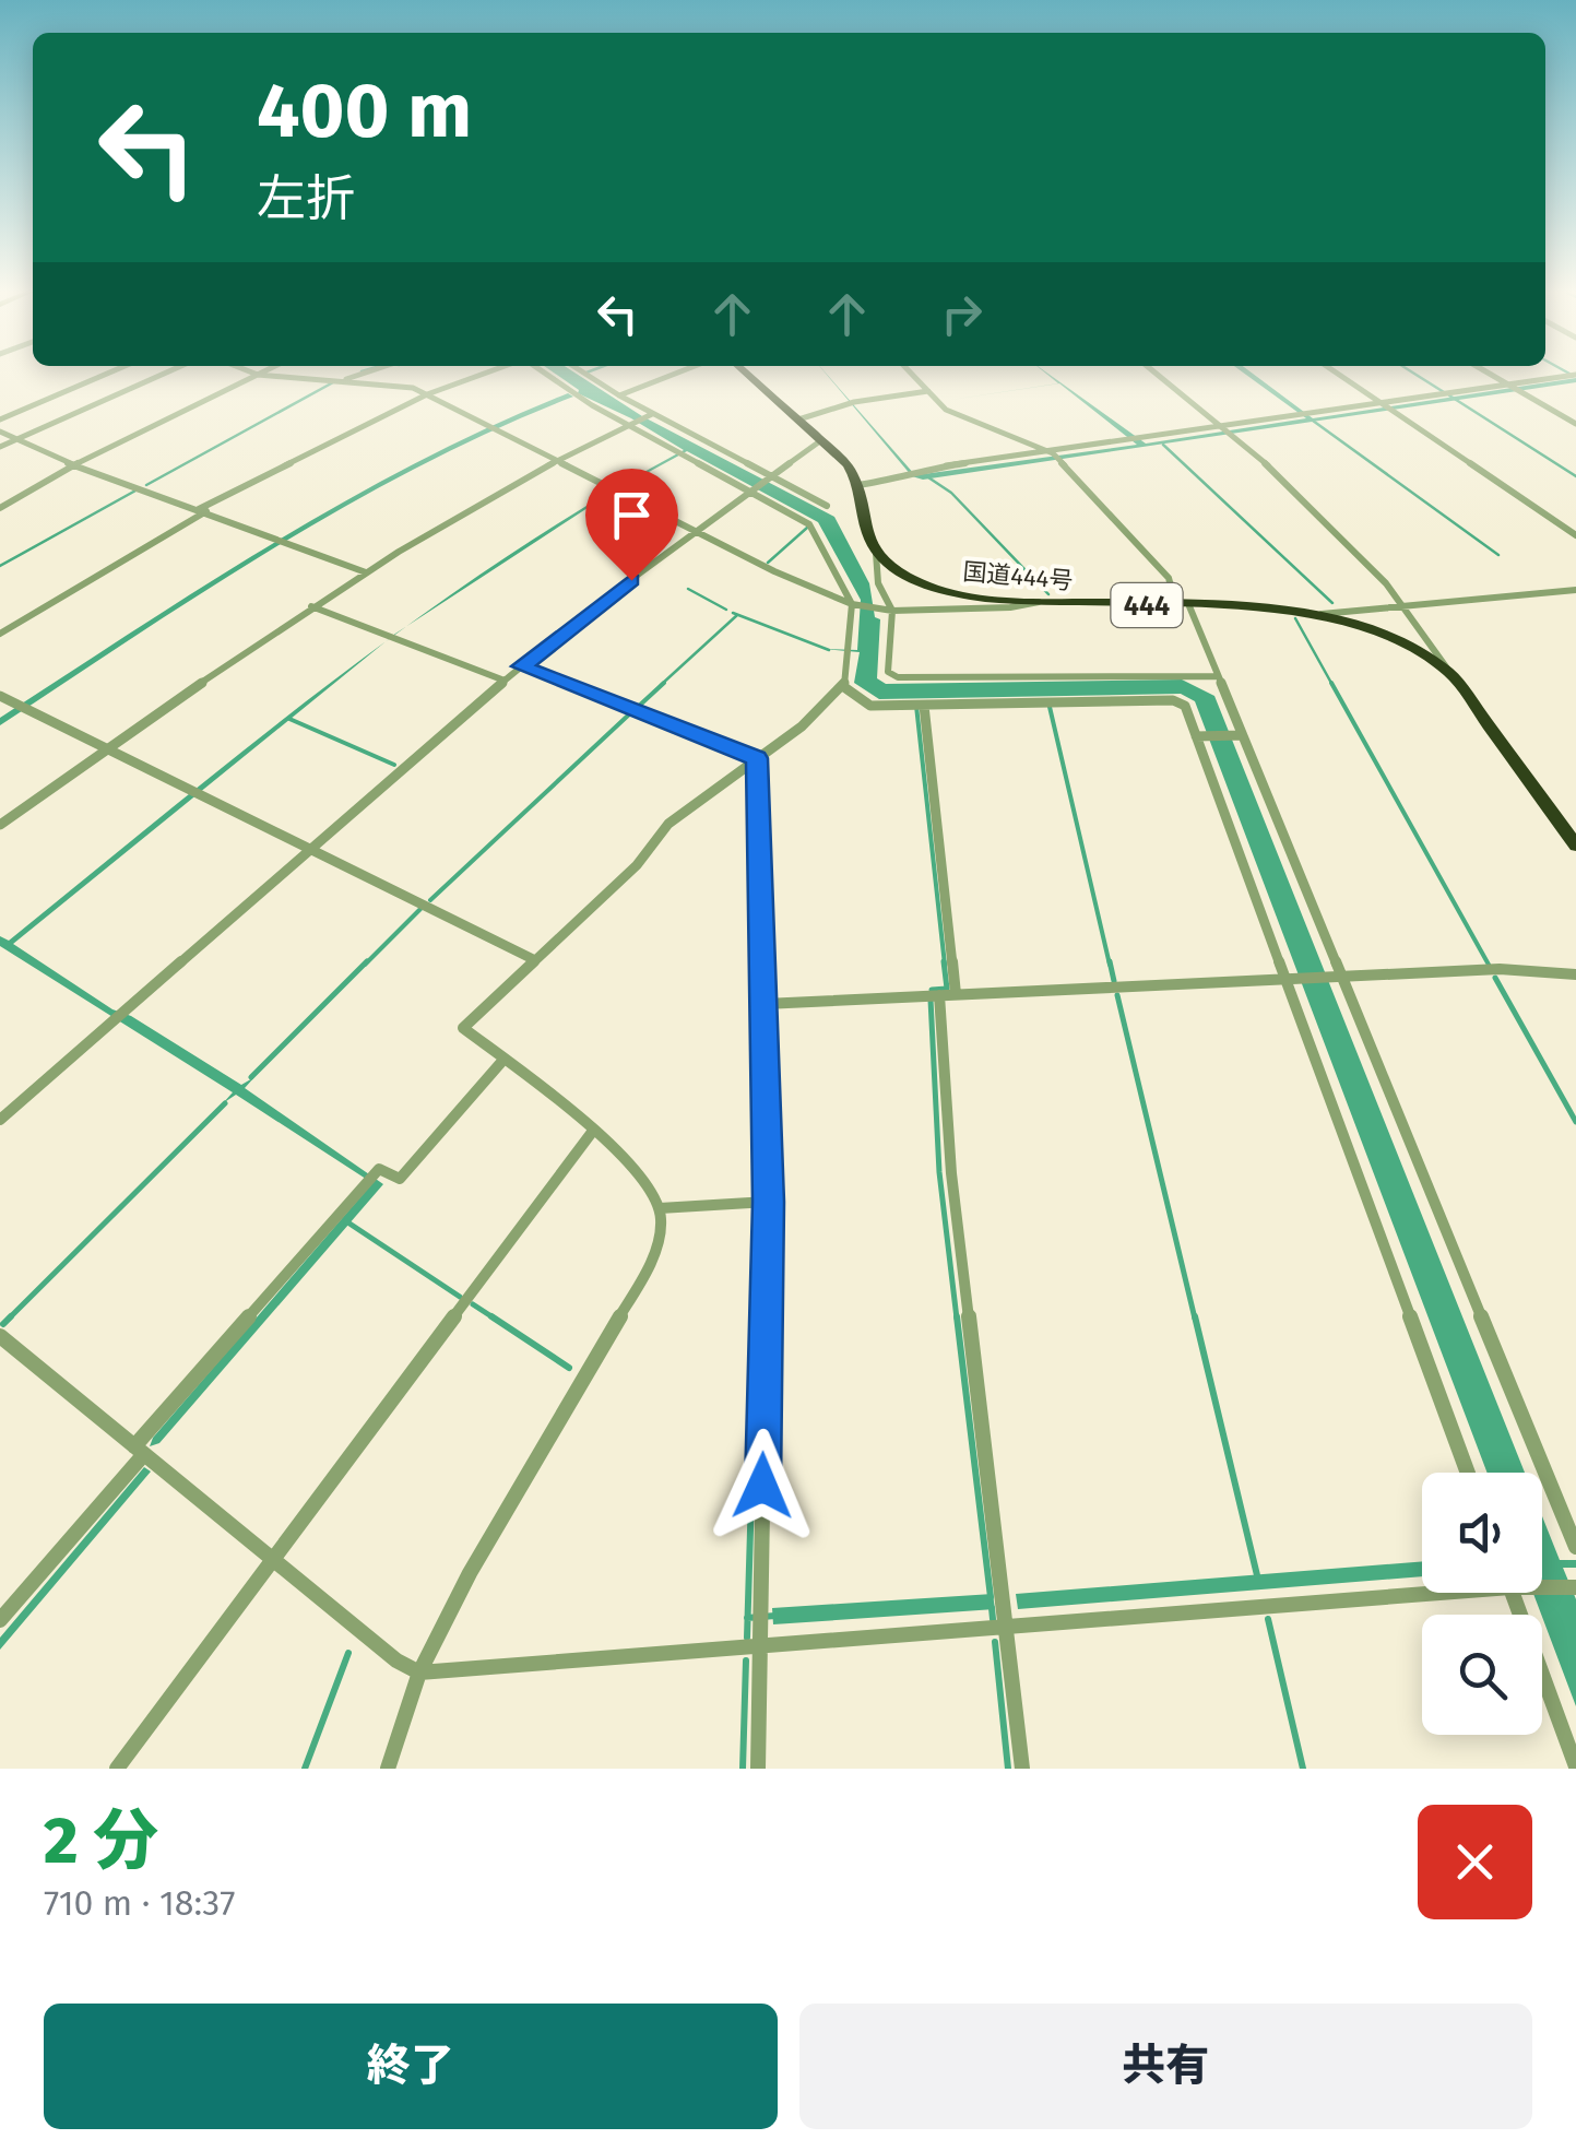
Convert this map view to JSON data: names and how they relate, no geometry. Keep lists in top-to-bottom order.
{
  "streets": {
    "highway": ["国道444号", "444"]
  },
  "page": {
    "turn": ["400 m", "左折"],
    "heading": ["2 分", "710 m · 18:37"],
    "buttons": ["終了", "共有"]
  }
}
